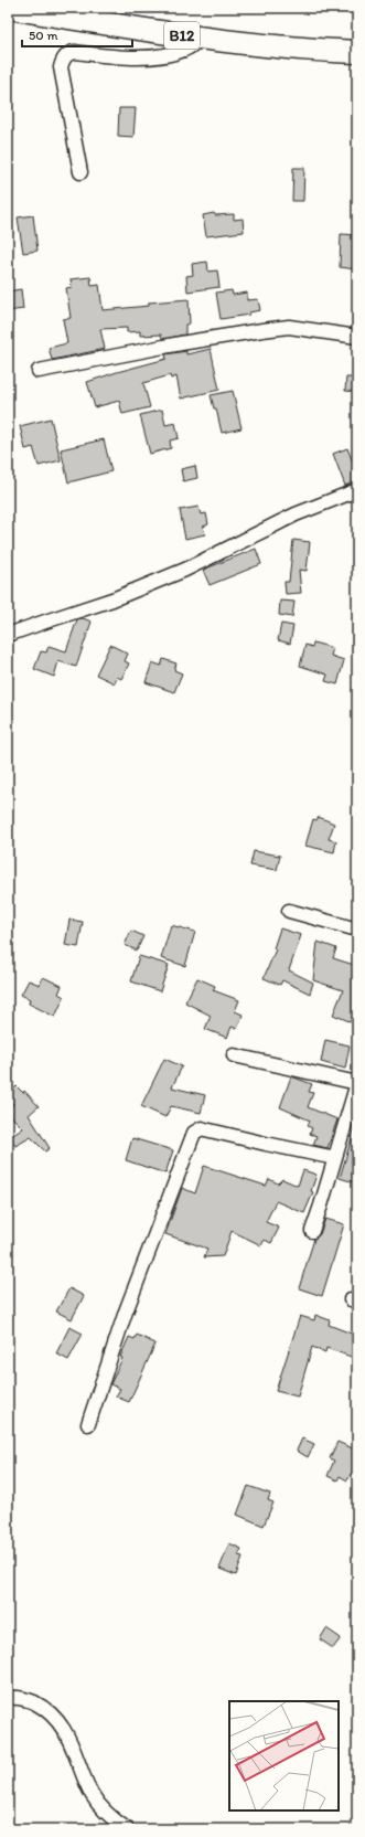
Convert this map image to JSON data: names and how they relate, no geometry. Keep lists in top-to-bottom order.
{
  "streets": {
    "highway": ["B12"]
  },
  "scale_bar": "50 m"
}
